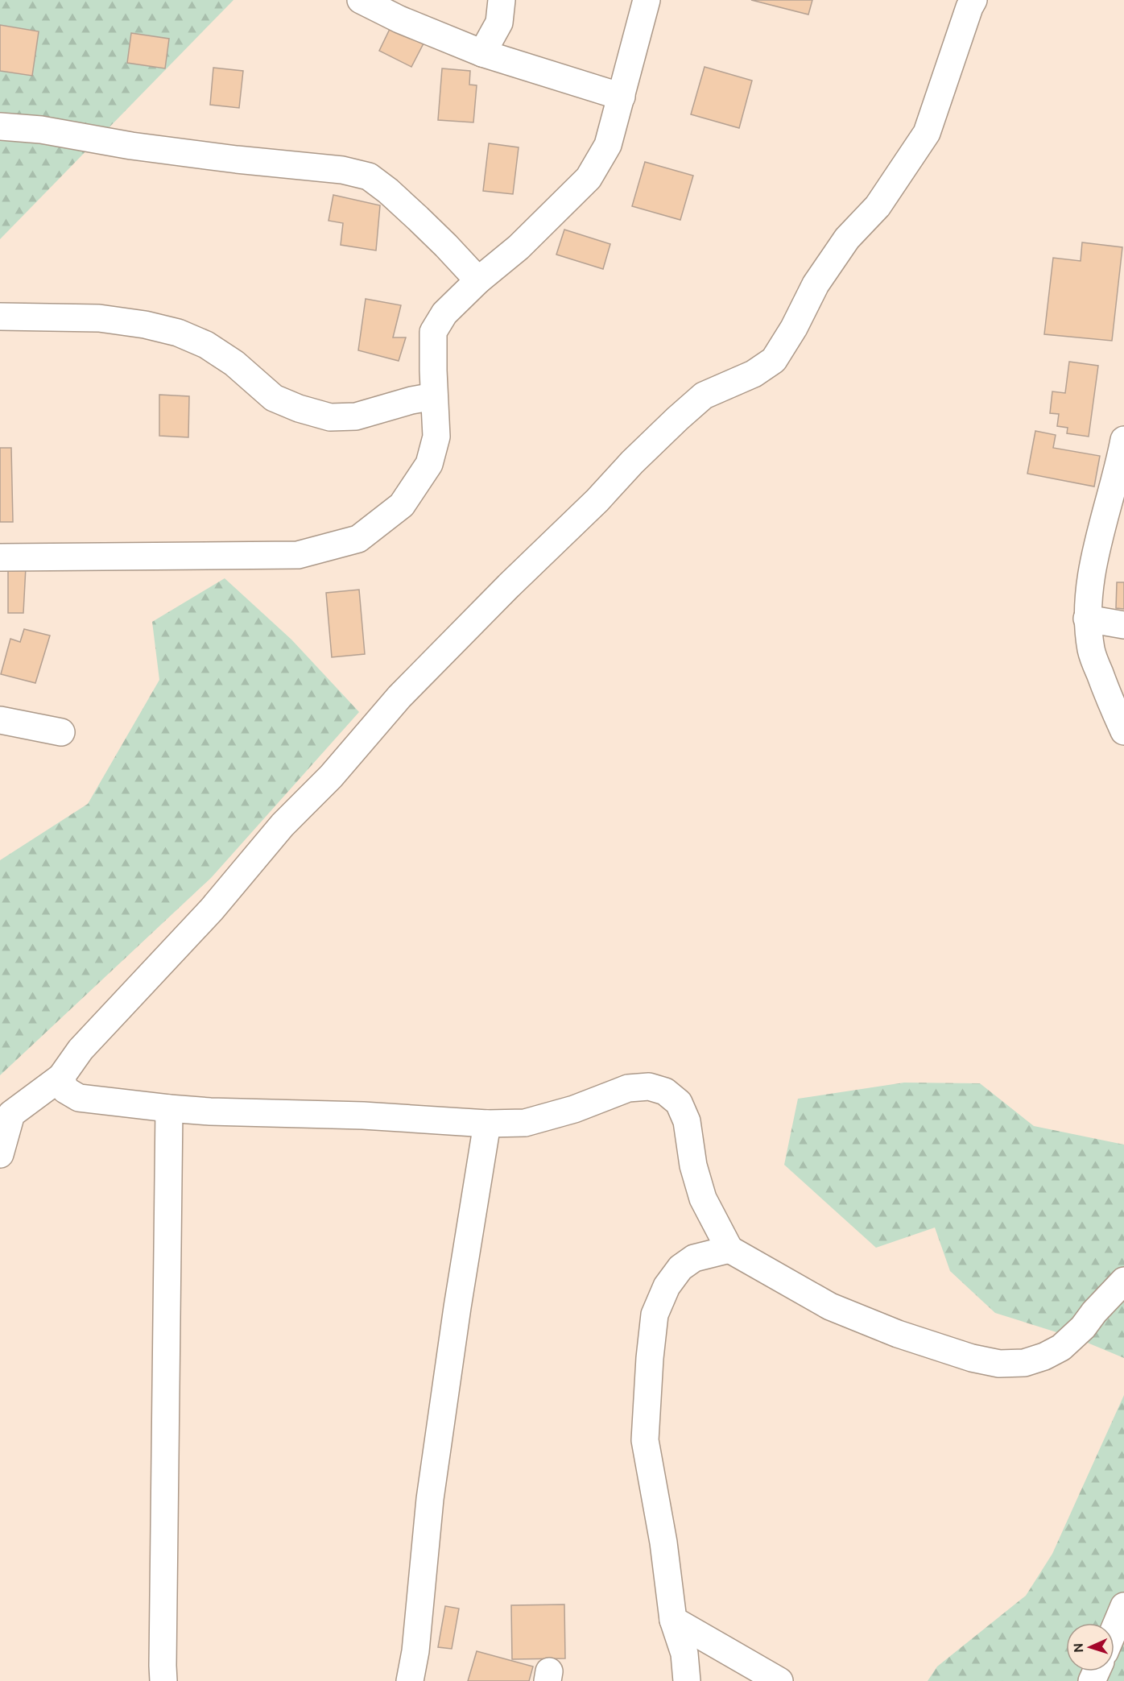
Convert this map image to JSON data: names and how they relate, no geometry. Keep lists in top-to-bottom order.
{
  "north": "left"
}
